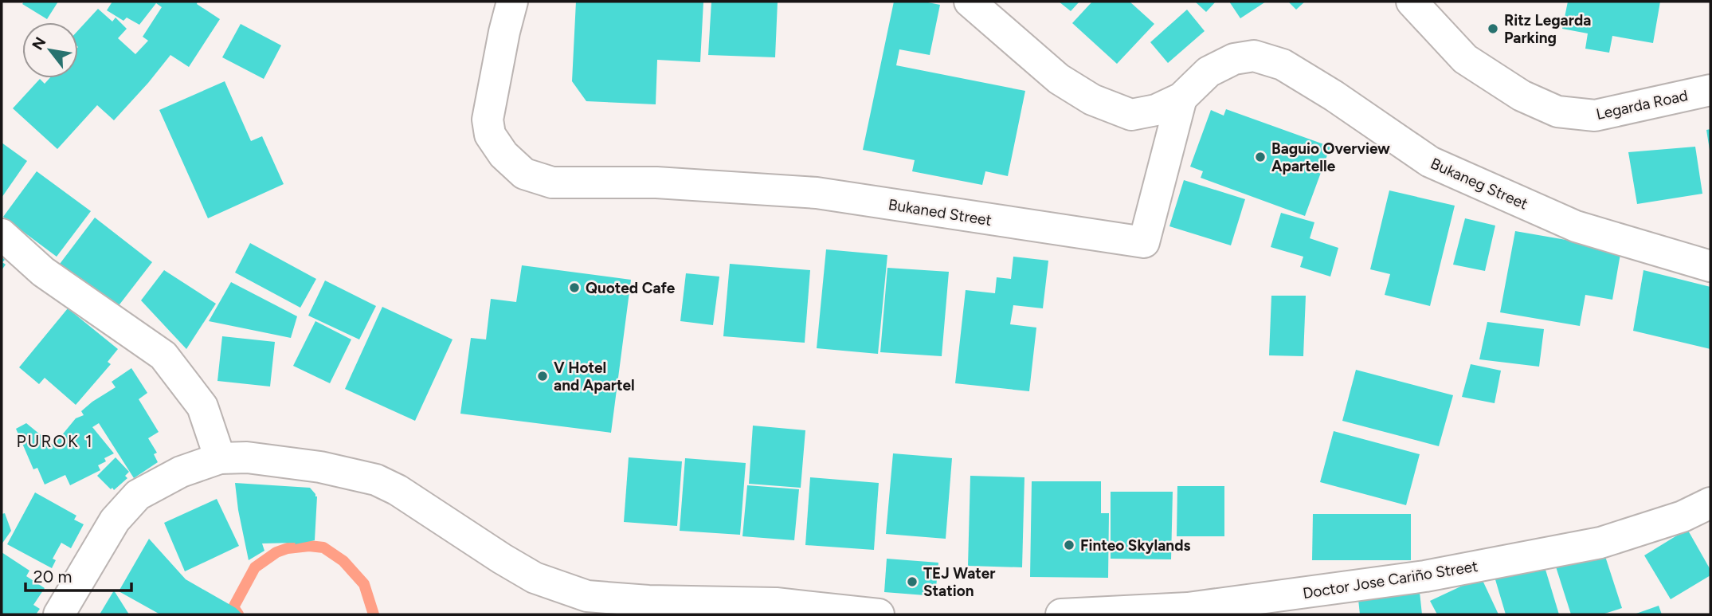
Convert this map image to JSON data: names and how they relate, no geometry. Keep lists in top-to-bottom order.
{
  "streets": {
    "street": [
      "Legarda Road",
      "Bukaneg Street",
      "Bukaned Street",
      "Doctor Jose Cariño Street"
    ]
  },
  "crossings": [
    ["Bukaneg Street", "Bukaned Street"]
  ],
  "districts": ["PUROK 1"],
  "places": [
    "Ritz Legarda Parking",
    "Baguio Overview Apartelle",
    "Quoted Cafe",
    "V Hotel and Apartel",
    "Finteo Skylands",
    "TEJ Water Station"
  ],
  "scale_bar": "20 m",
  "north": "top left"
}
